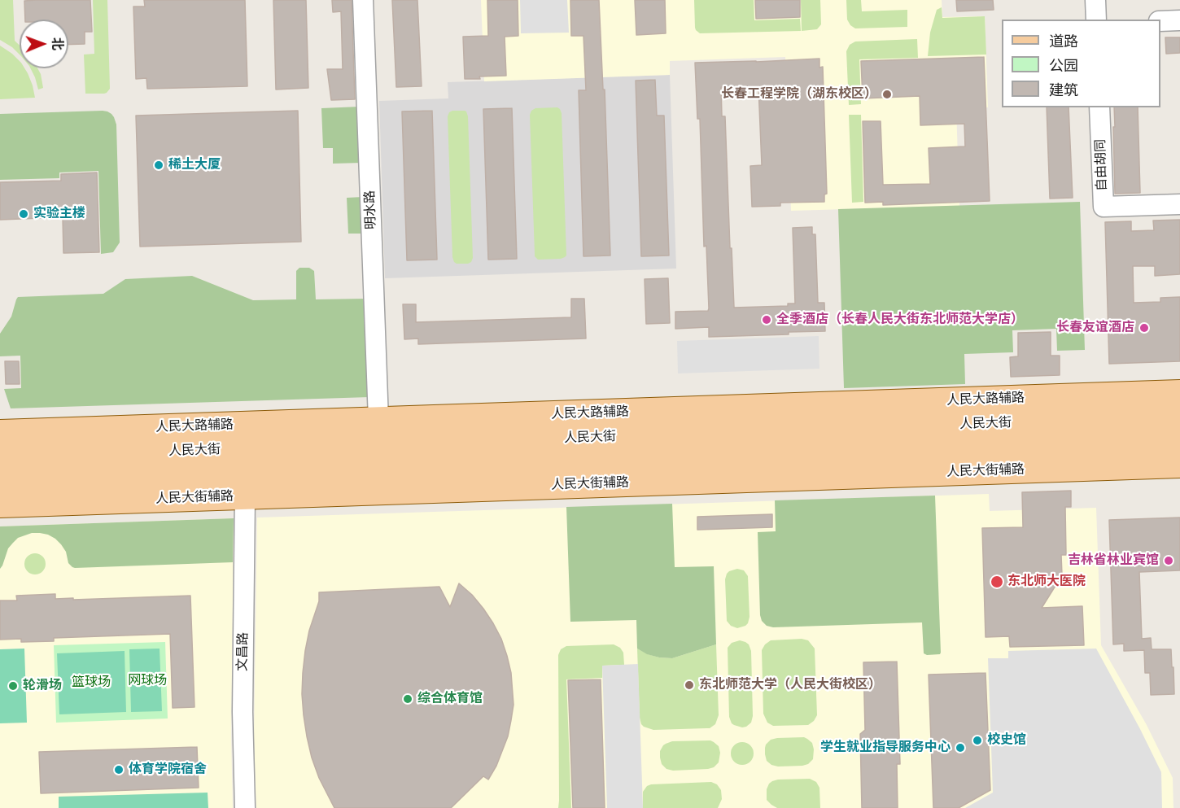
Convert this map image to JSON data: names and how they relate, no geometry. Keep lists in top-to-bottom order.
{
  "streets": {
    "main road": ["人民大路辅路", "人民大街", "人民大街辅路"],
    "street": ["自由胡同", "明水路", "文昌路"]
  },
  "crossings": [
    ["明水路", "人民大路辅路"],
    ["人民大街辅路", "文昌路"]
  ],
  "parks": ["网球场", "篮球场"],
  "places": [
    "长春工程学院（湖东校区）",
    "稀土大厦",
    "实验主楼",
    "全季酒店（长春人民大街东北师范大学店）",
    "长春友谊酒店",
    "吉林省林业宾馆",
    "东北师大医院",
    "东北师范大学（人民大街校区）",
    "轮滑场",
    "综合体育馆",
    "校史馆",
    "学生就业指导服务中心",
    "体育学院宿舍"
  ],
  "legend": ["道路", "公园", "建筑"],
  "north": "right"
}
